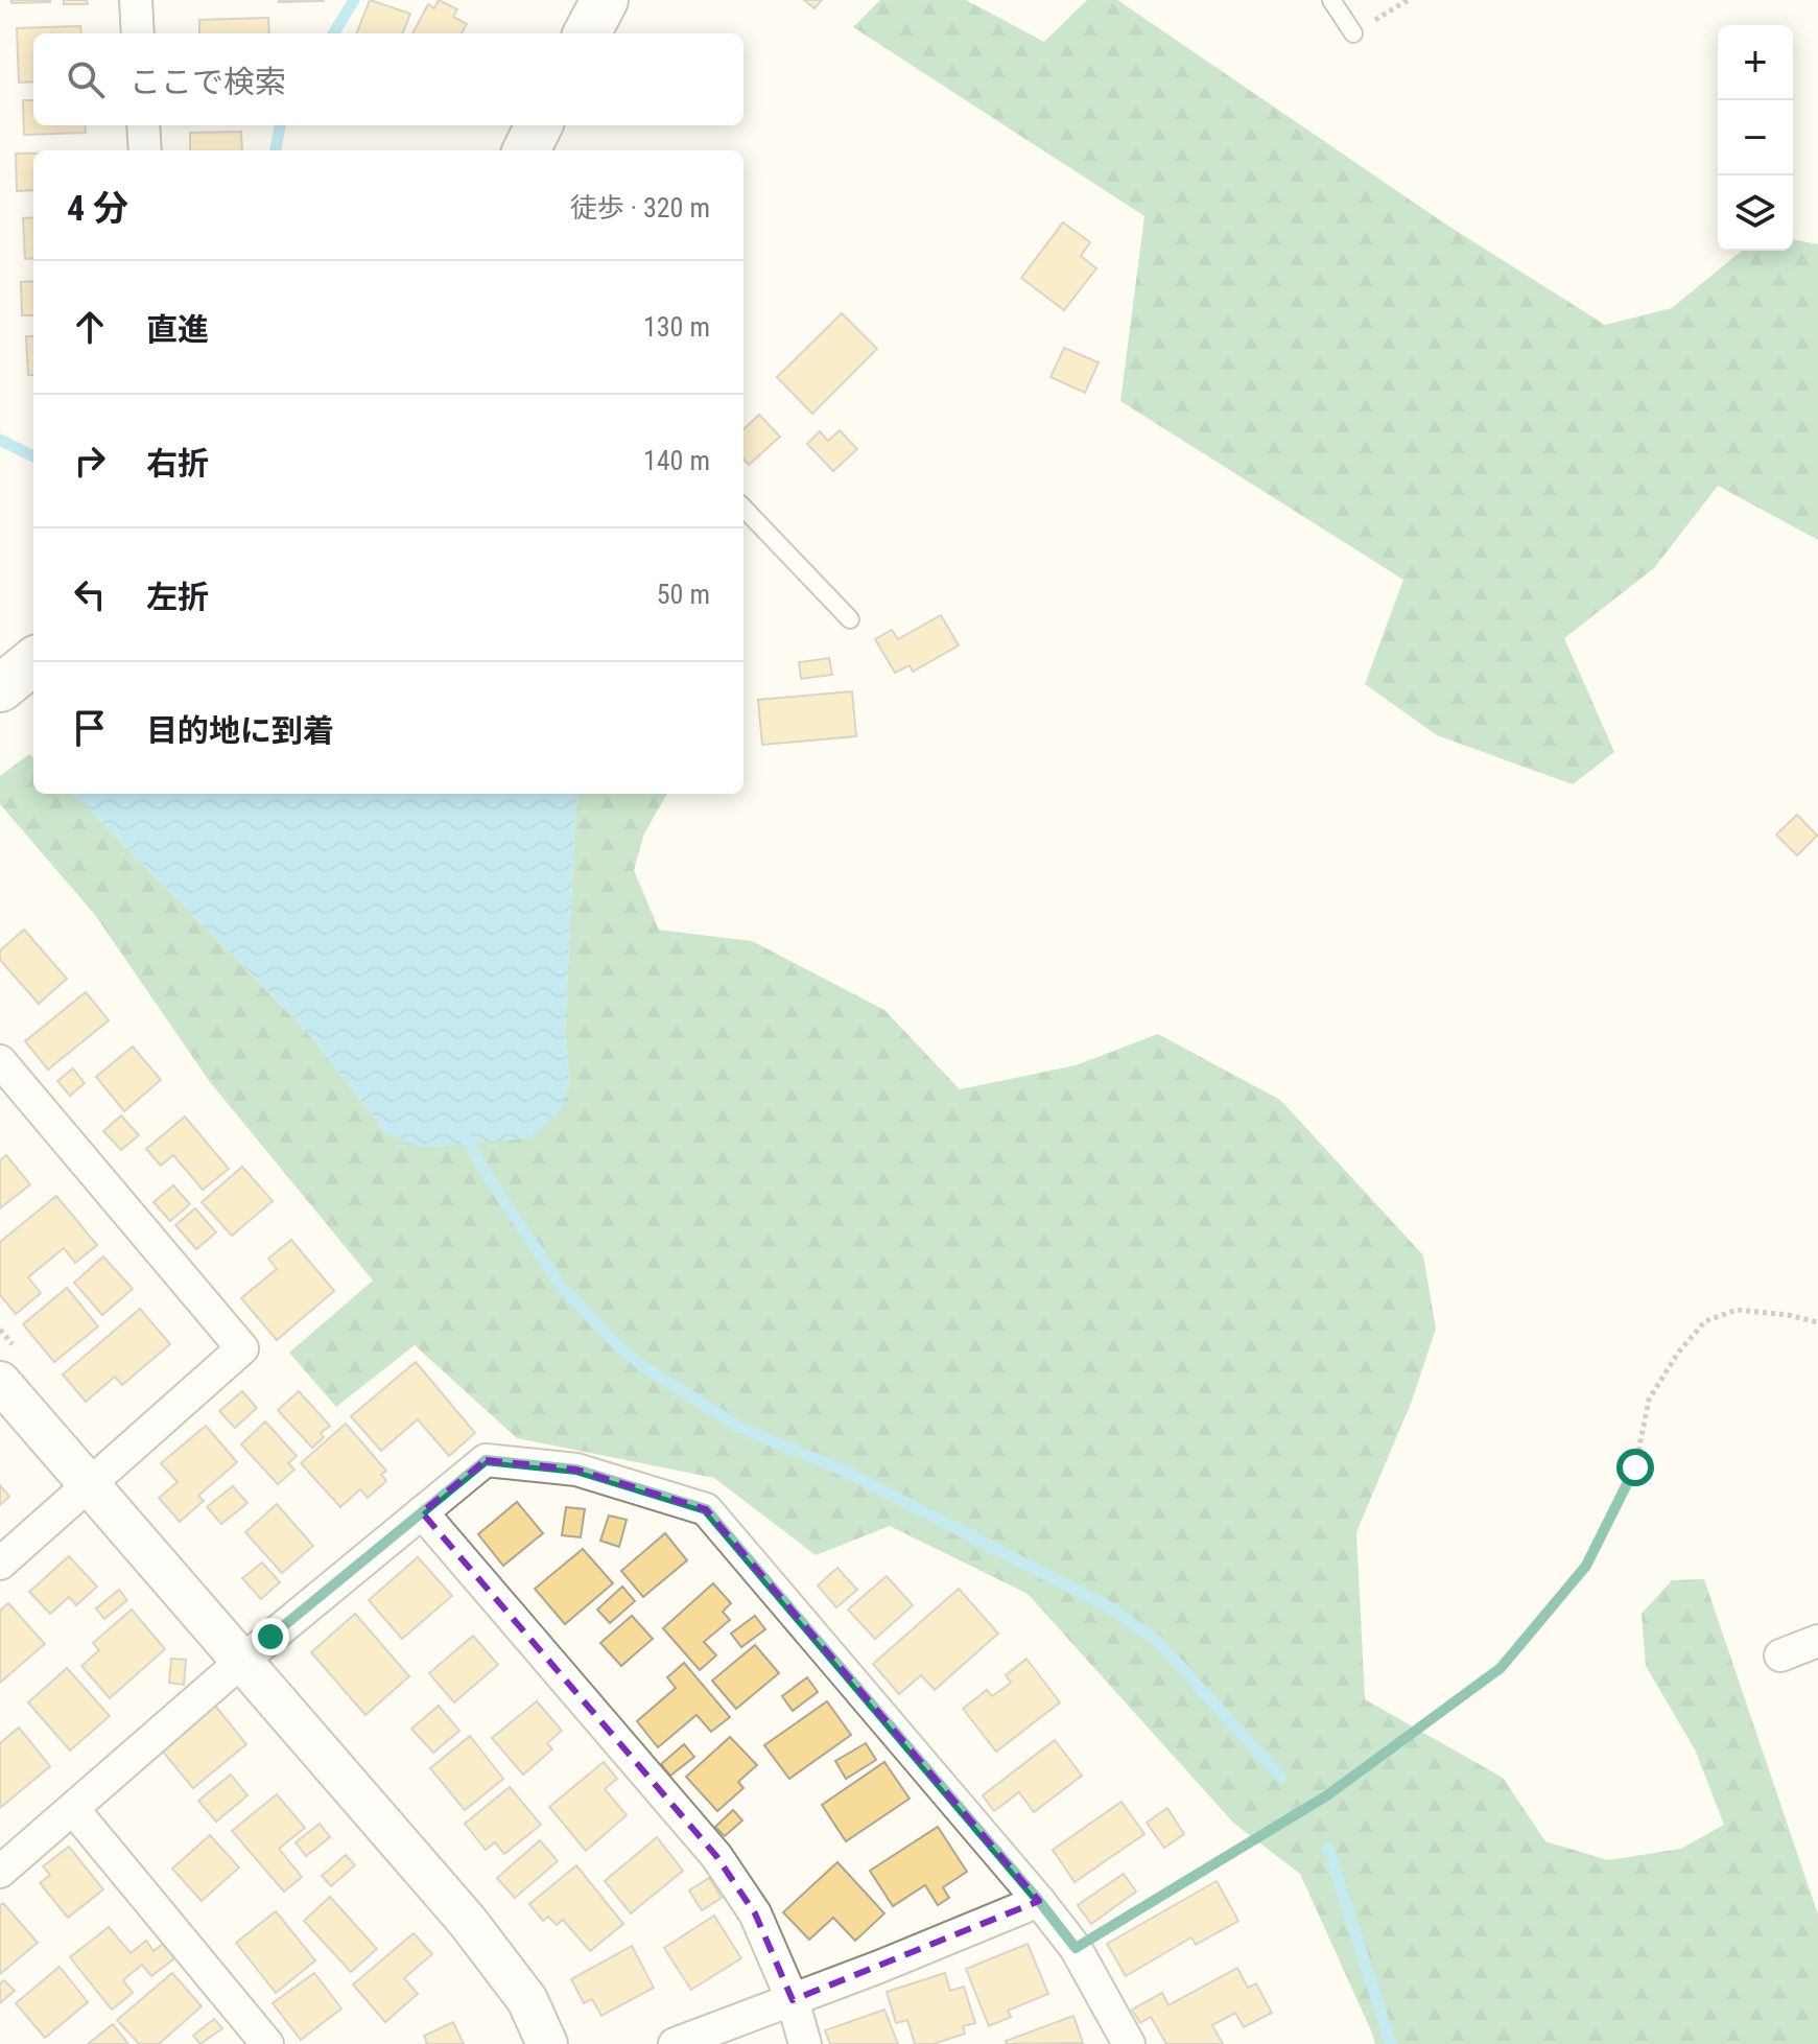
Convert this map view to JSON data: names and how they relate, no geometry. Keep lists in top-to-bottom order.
{
  "page": {
    "map_buttons": ["+", "−"],
    "search": "ここで検索",
    "heading": ["4 分", "徒歩 · 320 m"],
    "list": [
      ["直進", "130 m"],
      ["右折", "140 m"],
      ["左折", "50 m"],
      "目的地に到着"
    ]
  }
}
